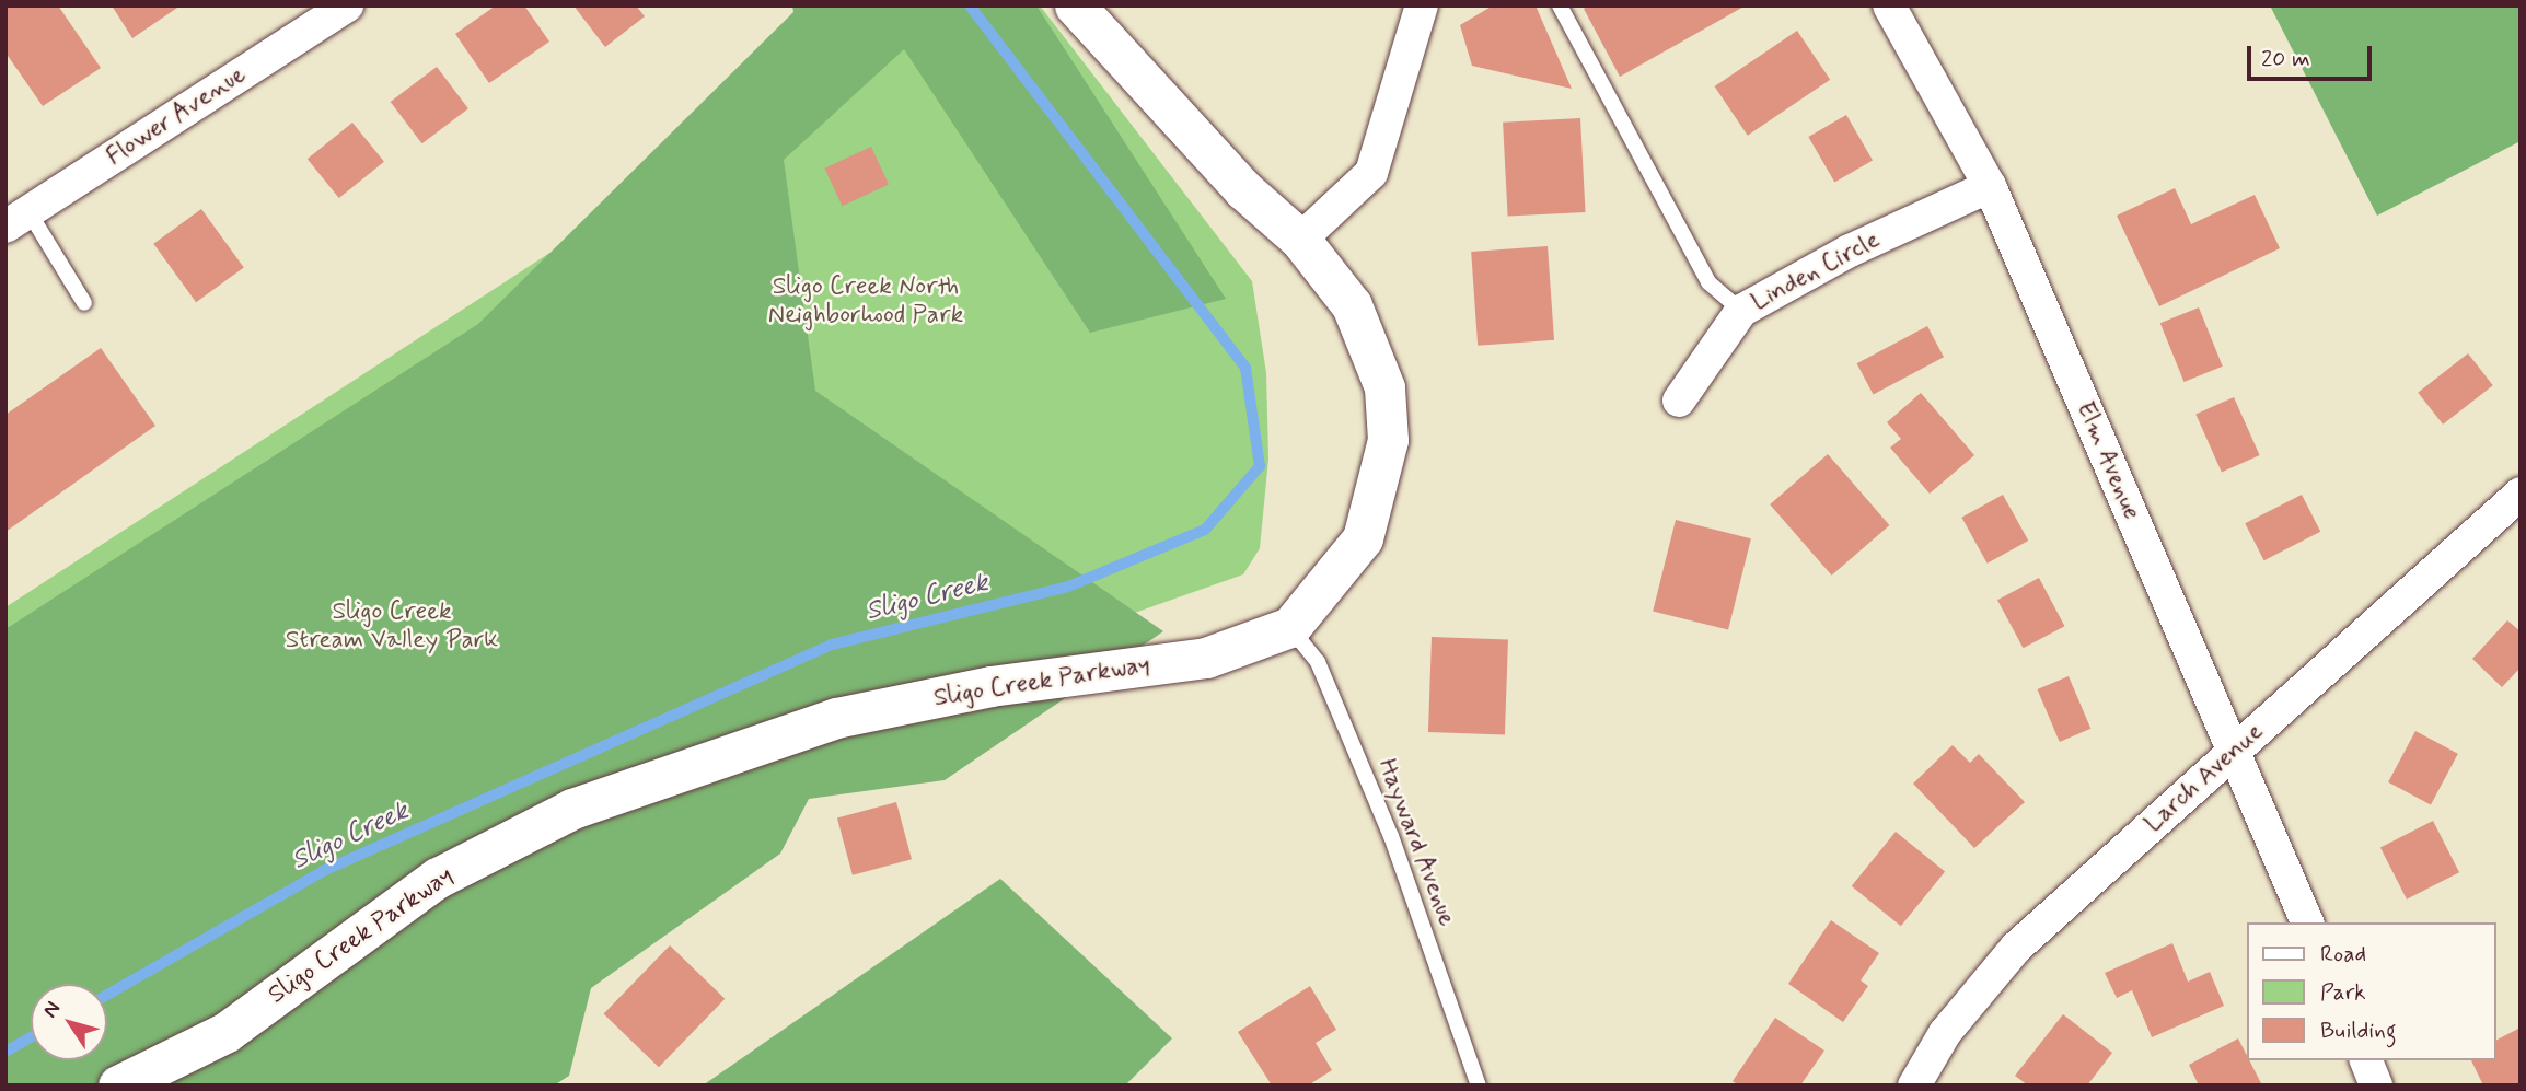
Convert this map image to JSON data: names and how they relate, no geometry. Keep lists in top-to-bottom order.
{
  "streets": {
    "street": [
      "Flower Avenue",
      "Linden Circle",
      "Elm Avenue",
      "Sligo Creek Parkway",
      "Larch Avenue"
    ],
    "lane": ["Hayward Avenue"]
  },
  "crossings": [
    ["Linden Circle", "Elm Avenue"],
    ["Elm Avenue", "Larch Avenue"],
    ["Sligo Creek Parkway", "Hayward Avenue"]
  ],
  "water": ["Sligo Creek"],
  "parks": ["Sligo Creek North Neighborhood Park", "Sligo Creek Stream Valley Park"],
  "legend": ["Road", "Park", "Building"],
  "scale_bar": "20 m",
  "north": "top left"
}
